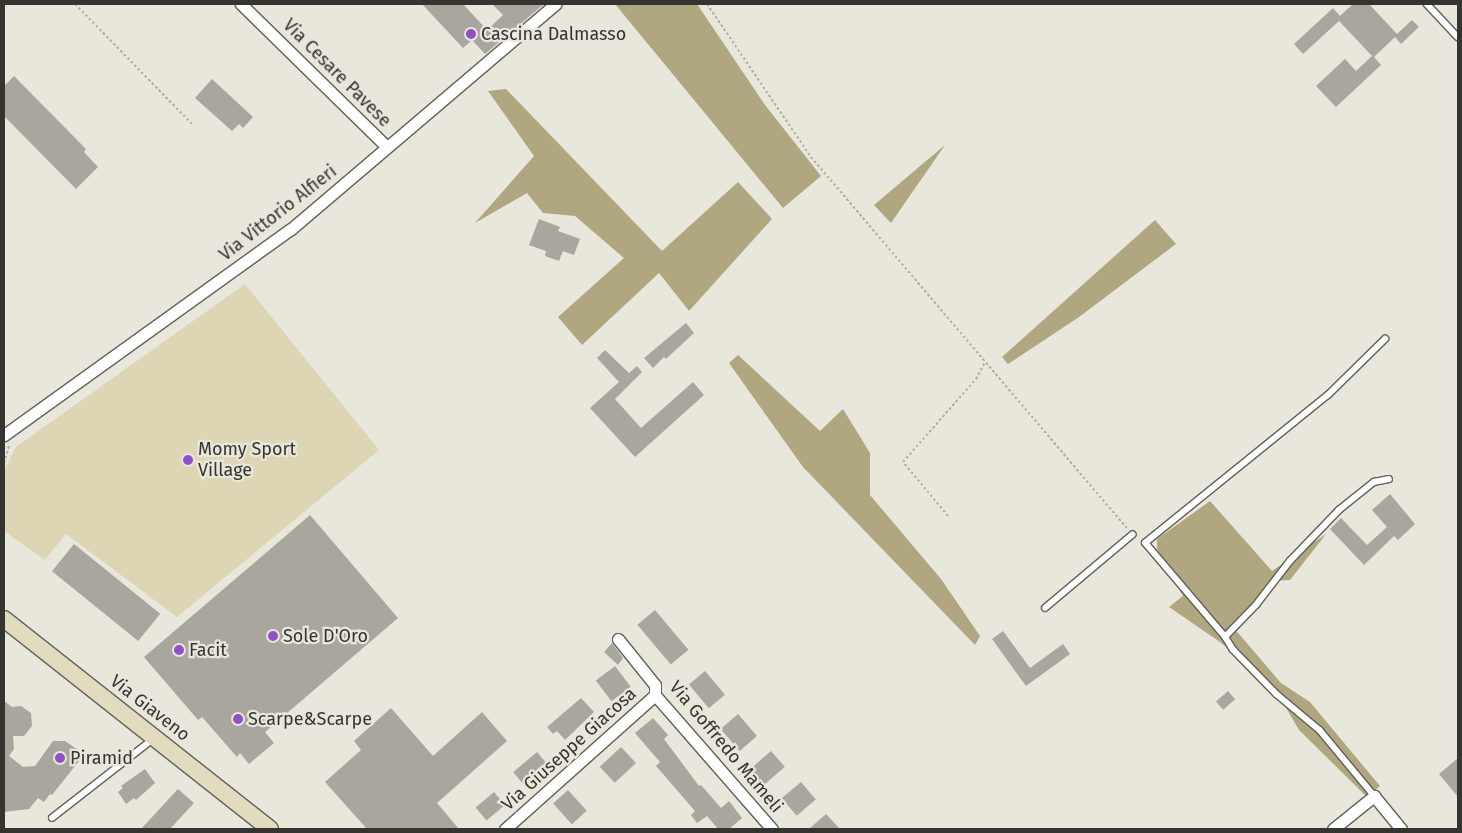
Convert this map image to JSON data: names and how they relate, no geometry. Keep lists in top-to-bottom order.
{
  "streets": {
    "main road": ["Via Giaveno"],
    "street": [
      "Via Cesare Pavese",
      "Via Vittorio Alfieri",
      "Via Goffredo Mameli",
      "Via Giuseppe Giacosa"
    ]
  },
  "crossings": [
    ["Via Cesare Pavese", "Via Vittorio Alfieri"],
    ["Via Goffredo Mameli", "Via Giuseppe Giacosa"]
  ],
  "places": [
    "Cascina Dalmasso",
    "Momy Sport Village",
    "Sole D'Oro",
    "Facit",
    "Scarpe&Scarpe",
    "Piramid"
  ]
}
